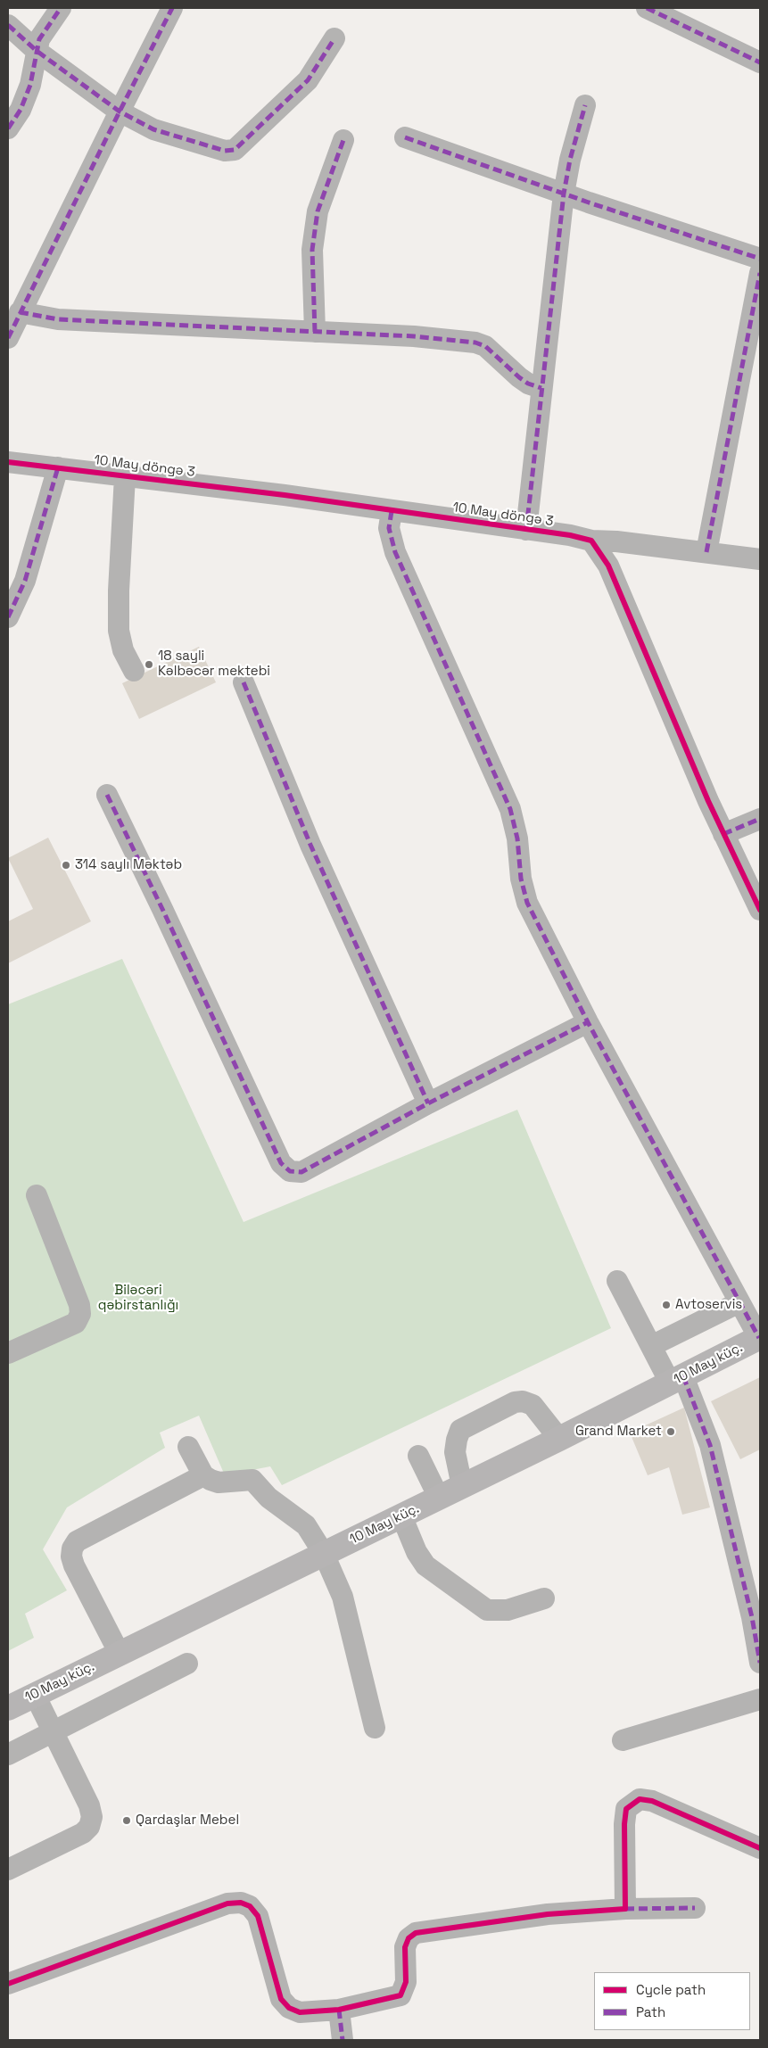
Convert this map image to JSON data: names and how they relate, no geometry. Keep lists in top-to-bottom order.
{
  "streets": {
    "main road": ["10 May küç."],
    "street": ["10 May döngə 3"]
  },
  "parks": ["Biləcəri qəbirstanlığı"],
  "places": [
    "18 sayli Kəlbəcər mektebi",
    "314 saylı Məktəb",
    "Avtoservis",
    "Grand Market",
    "Qardaşlar Mebel"
  ],
  "legend": ["Cycle path", "Path"]
}
